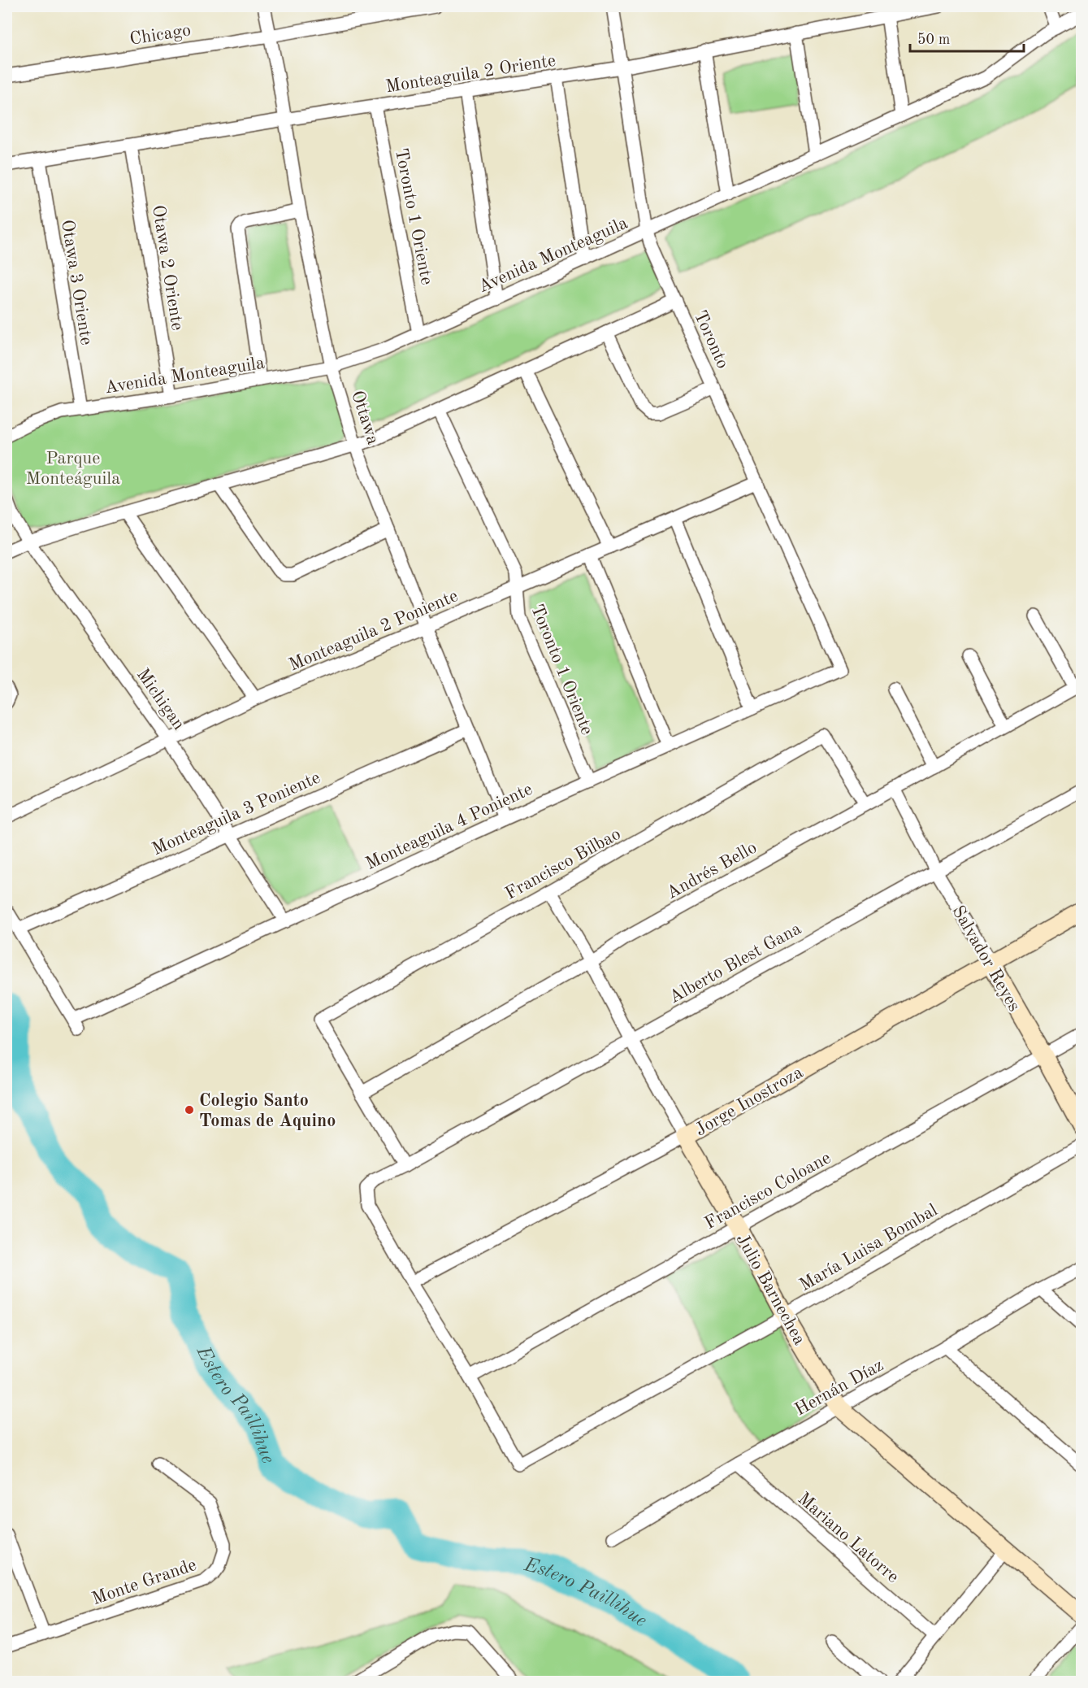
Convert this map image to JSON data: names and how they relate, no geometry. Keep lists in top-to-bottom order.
{
  "streets": {
    "street": [
      "Chicago",
      "Monteaguila 2 Oriente",
      "Toronto 1 Oriente",
      "Avenida Monteaguila",
      "Otawa 2 Oriente",
      "Otawa 3 Oriente",
      "Toronto",
      "Ottawa",
      "Monteaguila 2 Poniente",
      "Michigan",
      "Monteaguila 3 Poniente",
      "Monteaguila 4 Poniente",
      "Francisco Bilbao",
      "Andrés Bello",
      "Salvador Reyes",
      "Alberto Blest Gana",
      "Jorge Inostroza",
      "Francisco Coloane",
      "María Luisa Bombal",
      "Julio Barnechea",
      "Hernán Díaz",
      "Mariano Latorre",
      "Monte Grande"
    ]
  },
  "crossings": [
    ["Chicago", "Ottawa"],
    ["Monteaguila 2 Oriente", "Toronto 1 Oriente"],
    ["Monteaguila 2 Oriente", "Otawa 2 Oriente"],
    ["Monteaguila 2 Oriente", "Otawa 3 Oriente"],
    ["Monteaguila 2 Oriente", "Toronto"],
    ["Monteaguila 2 Oriente", "Ottawa"],
    ["Toronto 1 Oriente", "Avenida Monteaguila"],
    ["Toronto 1 Oriente", "Monteaguila 2 Poniente"],
    ["Toronto 1 Oriente", "Monteaguila 4 Poniente"],
    ["Avenida Monteaguila", "Otawa 2 Oriente"],
    ["Avenida Monteaguila", "Otawa 3 Oriente"],
    ["Avenida Monteaguila", "Toronto"],
    ["Avenida Monteaguila", "Ottawa"],
    ["Toronto", "Monteaguila 2 Poniente"],
    ["Toronto", "Monteaguila 4 Poniente"],
    ["Ottawa", "Monteaguila 2 Poniente"],
    ["Ottawa", "Monteaguila 3 Poniente"],
    ["Ottawa", "Monteaguila 4 Poniente"],
    ["Monteaguila 2 Poniente", "Michigan"],
    ["Michigan", "Monteaguila 3 Poniente"],
    ["Michigan", "Monteaguila 4 Poniente"],
    ["Monteaguila 3 Poniente", "Monteaguila 4 Poniente"],
    ["Francisco Bilbao", "Andrés Bello"],
    ["Francisco Bilbao", "Julio Barnechea"],
    ["Andrés Bello", "Salvador Reyes"],
    ["Andrés Bello", "Julio Barnechea"],
    ["Salvador Reyes", "Alberto Blest Gana"],
    ["Salvador Reyes", "Jorge Inostroza"],
    ["Salvador Reyes", "Francisco Coloane"],
    ["Alberto Blest Gana", "Jorge Inostroza"],
    ["Alberto Blest Gana", "Julio Barnechea"],
    ["Jorge Inostroza", "Julio Barnechea"],
    ["Francisco Coloane", "María Luisa Bombal"],
    ["Francisco Coloane", "Julio Barnechea"],
    ["María Luisa Bombal", "Julio Barnechea"],
    ["Julio Barnechea", "Hernán Díaz"],
    ["Hernán Díaz", "Mariano Latorre"]
  ],
  "water": ["Estero Paillihue"],
  "parks": ["Parque Monteáguila"],
  "places": ["Colegio Santo Tomas de Aquino"],
  "scale_bar": "50 m"
}
